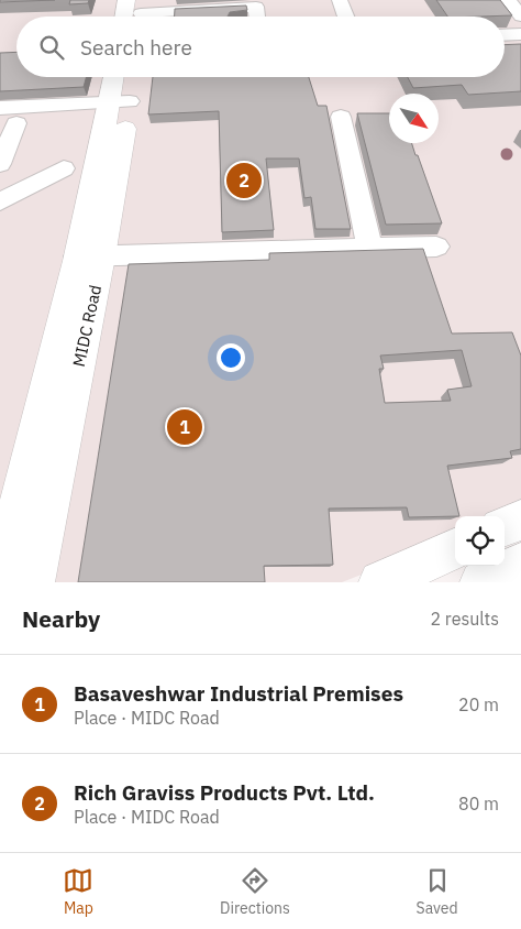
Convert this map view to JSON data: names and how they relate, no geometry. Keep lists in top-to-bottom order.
{
  "streets": {
    "main road": ["MIDC Road"]
  },
  "north": "bottom right",
  "page": {
    "search": "Search here",
    "pins": ["2", "1"],
    "heading": ["Nearby", "2 results"],
    "list": [
      {
        "mark": "1",
        "name": "Basaveshwar Industrial Premises",
        "note": "Place · MIDC Road",
        "value": "20 m"
      },
      {
        "mark": "2",
        "name": "Rich Graviss Products Pvt. Ltd.",
        "note": "Place · MIDC Road",
        "value": "80 m"
      }
    ],
    "nav": ["Map", "Directions", "Saved"]
  }
}
